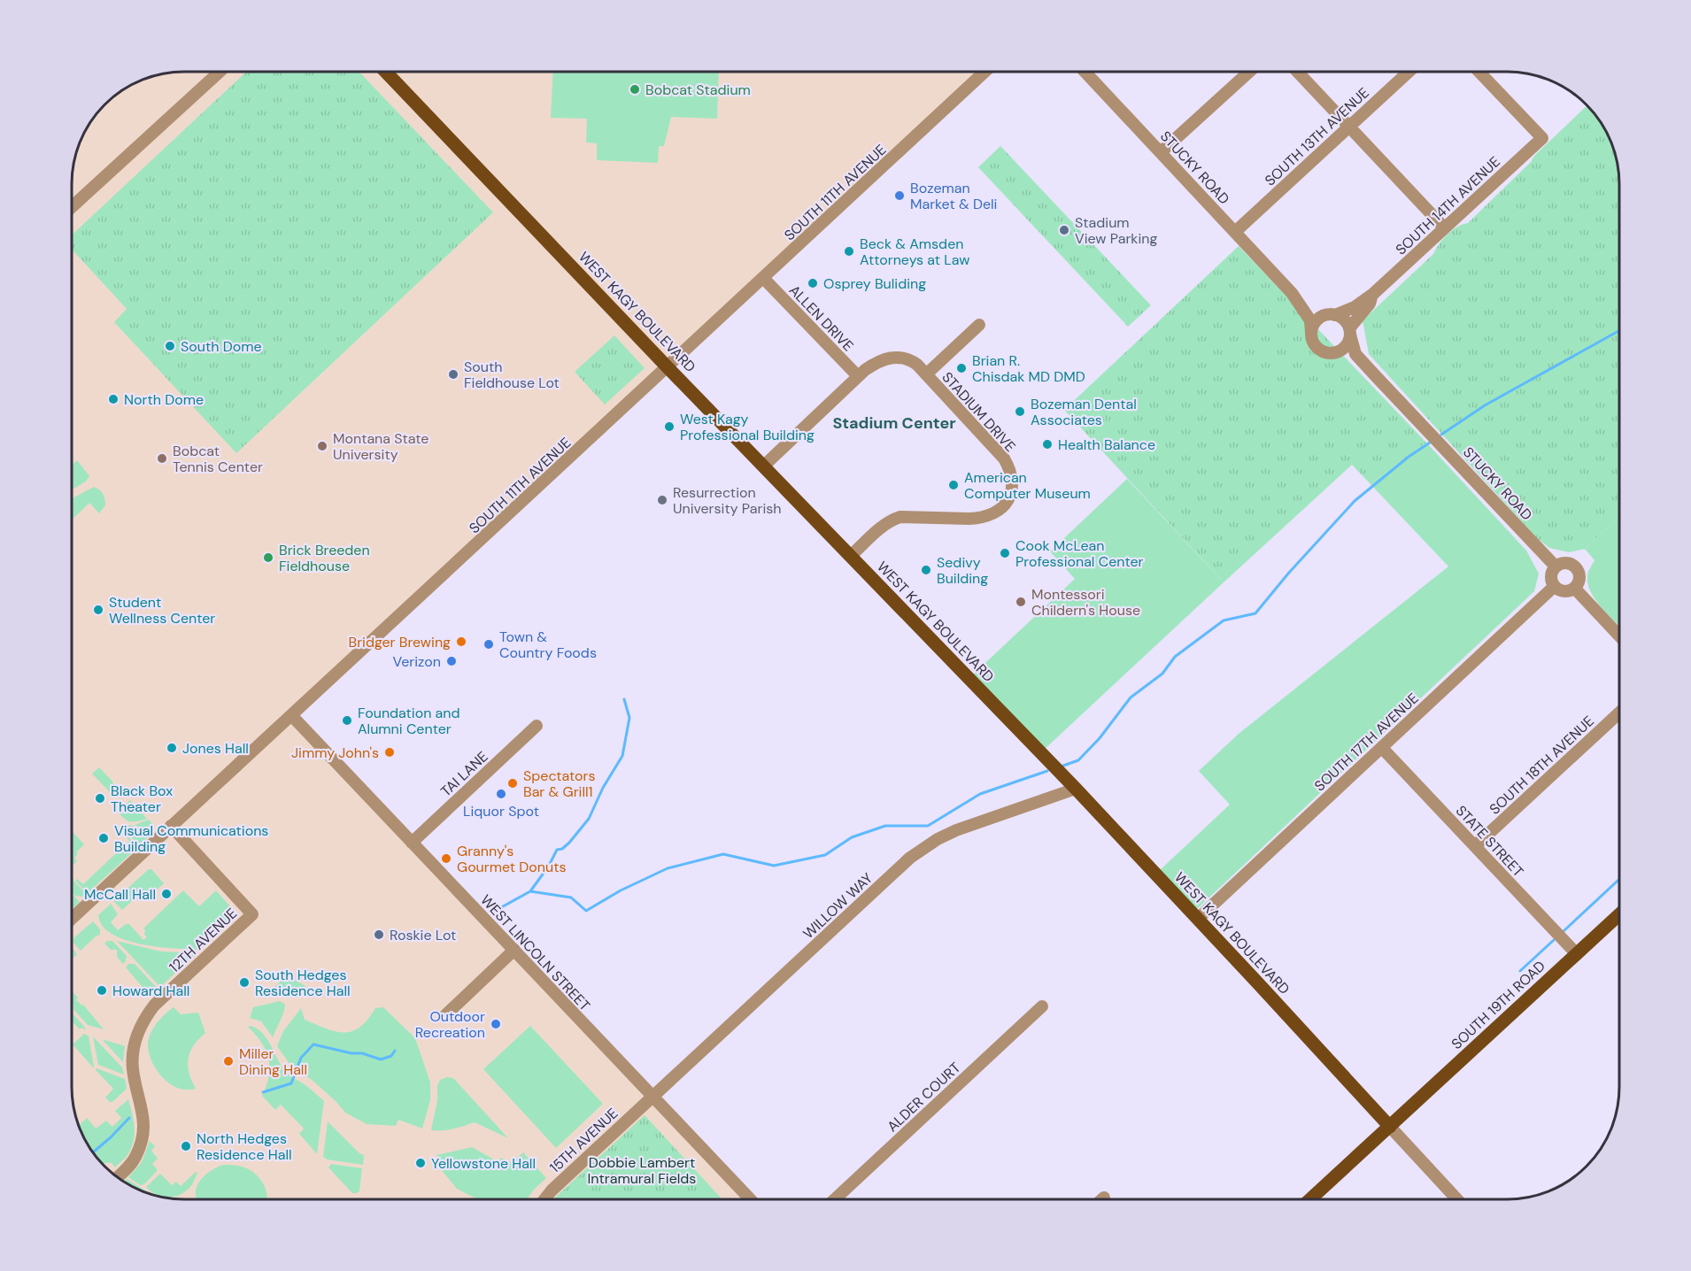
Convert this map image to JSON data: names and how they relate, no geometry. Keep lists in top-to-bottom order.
{
  "streets": {
    "main road": ["WEST KAGY BOULEVARD", "SOUTH 19TH ROAD"],
    "street": [
      "SOUTH 13TH AVENUE",
      "STUCKY ROAD",
      "SOUTH 11TH AVENUE",
      "SOUTH 14TH AVENUE",
      "ALLEN DRIVE",
      "STADIUM DRIVE",
      "SOUTH 17TH AVENUE",
      "SOUTH 18TH AVENUE",
      "TAI LANE",
      "STATE STREET",
      "WILLOW WAY",
      "12TH AVENUE",
      "WEST LINCOLN STREET",
      "ALDER COURT",
      "15TH AVENUE"
    ]
  },
  "crossings": [
    ["SOUTH 13TH AVENUE", "STUCKY ROAD"],
    ["STUCKY ROAD", "SOUTH 14TH AVENUE"],
    ["STUCKY ROAD", "SOUTH 17TH AVENUE"],
    ["SOUTH 11TH AVENUE", "WEST KAGY BOULEVARD"],
    ["SOUTH 11TH AVENUE", "ALLEN DRIVE"],
    ["SOUTH 11TH AVENUE", "12TH AVENUE"],
    ["SOUTH 11TH AVENUE", "WEST LINCOLN STREET"],
    ["WEST KAGY BOULEVARD", "STADIUM DRIVE"],
    ["WEST KAGY BOULEVARD", "SOUTH 17TH AVENUE"],
    ["WEST KAGY BOULEVARD", "WILLOW WAY"],
    ["WEST KAGY BOULEVARD", "SOUTH 19TH ROAD"],
    ["ALLEN DRIVE", "STADIUM DRIVE"],
    ["SOUTH 17TH AVENUE", "STATE STREET"],
    ["SOUTH 18TH AVENUE", "STATE STREET"],
    ["TAI LANE", "WEST LINCOLN STREET"],
    ["STATE STREET", "SOUTH 19TH ROAD"],
    ["WILLOW WAY", "WEST LINCOLN STREET"],
    ["WILLOW WAY", "15TH AVENUE"],
    ["WEST LINCOLN STREET", "15TH AVENUE"]
  ],
  "districts": ["Stadium Center"],
  "parks": ["Dobbie Lambert Intramural Fields"],
  "places": [
    "Bobcat Stadium",
    "Bozeman Market & Deli",
    "Stadium View Parking",
    "Beck & Amsden Attorneys at Law",
    "Osprey Buliding",
    "South Dome",
    "Brian R. Chisdak MD DMD",
    "South Fieldhouse Lot",
    "North Dome",
    "Bozeman Dental Associates",
    "West Kagy Professional Building",
    "Health Balance",
    "Montana State University",
    "Bobcat Tennis Center",
    "American Computer Museum",
    "Resurrection University Parish",
    "Cook McLean Professional Center",
    "Brick Breeden Fieldhouse",
    "Sedivy Building",
    "Montessori Childern's House",
    "Student Wellness Center",
    "Bridger Brewing",
    "Town & Country Foods",
    "Verizon",
    "Foundation and Alumni Center",
    "Jones Hall",
    "Jimmy John's",
    "Spectators Bar & Grill1",
    "Liquor Spot",
    "Black Box Theater",
    "Visual Communications Building",
    "Granny's Gourmet Donuts",
    "McCall Hall",
    "Roskie Lot",
    "South Hedges Residence Hall",
    "Howard Hall",
    "Outdoor Recreation",
    "Miller Dining Hall",
    "North Hedges Residence Hall",
    "Yellowstone Hall"
  ]
}
